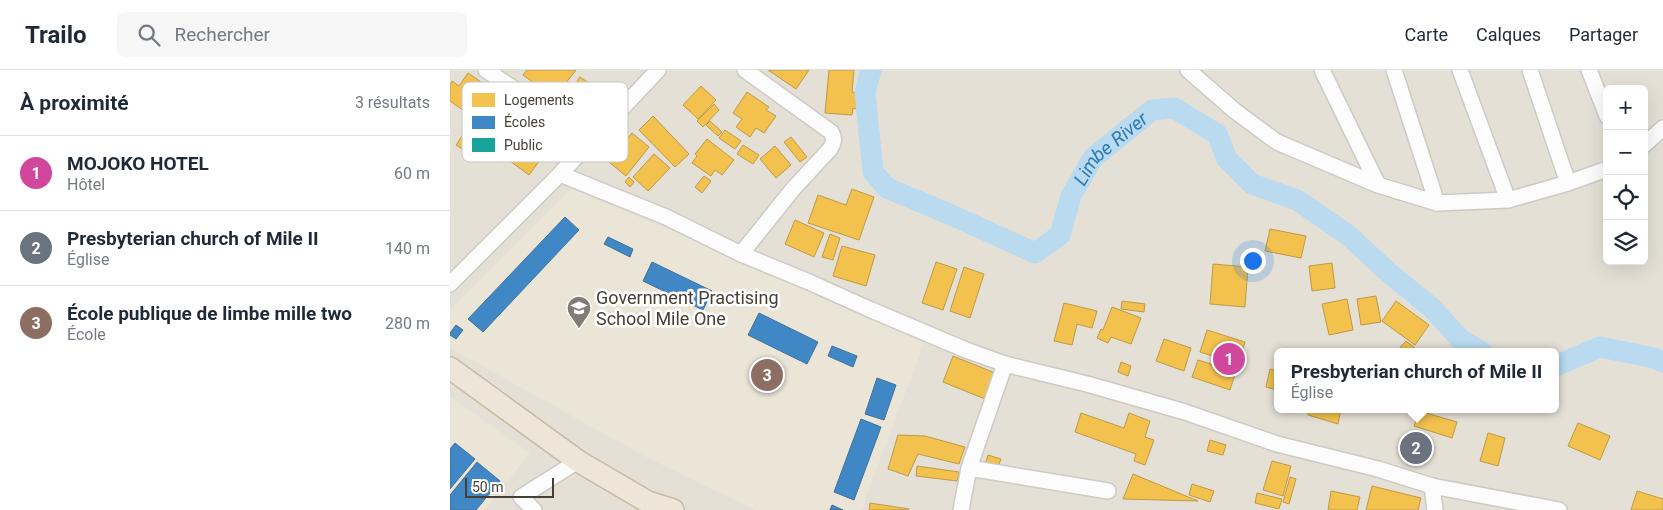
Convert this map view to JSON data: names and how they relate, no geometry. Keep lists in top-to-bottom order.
{
  "water": ["Limbe River"],
  "places": {
    "school or university": ["Government Practising School Mile One"]
  },
  "legend": ["Logements", "Écoles", "Public"],
  "scale_bar": "50 m",
  "page": {
    "header": "Trailo",
    "search": "Rechercher",
    "nav": ["Carte", "Calques", "Partager"],
    "heading": ["À proximité", "3 résultats"],
    "map_buttons": ["+", "−"],
    "list": [
      {
        "mark": "1",
        "name": "MOJOKO HOTEL",
        "note": "Hôtel",
        "value": "60 m"
      },
      {
        "mark": "2",
        "name": "Presbyterian church of Mile II",
        "note": "Église",
        "value": "140 m"
      },
      {
        "mark": "3",
        "name": "École publique de limbe mille two",
        "note": "École",
        "value": "280 m"
      }
    ],
    "pins": ["1", "3", "2"],
    "popup": ["Presbyterian church of Mile II", "Église"],
    "scale": "50 m"
  }
}
